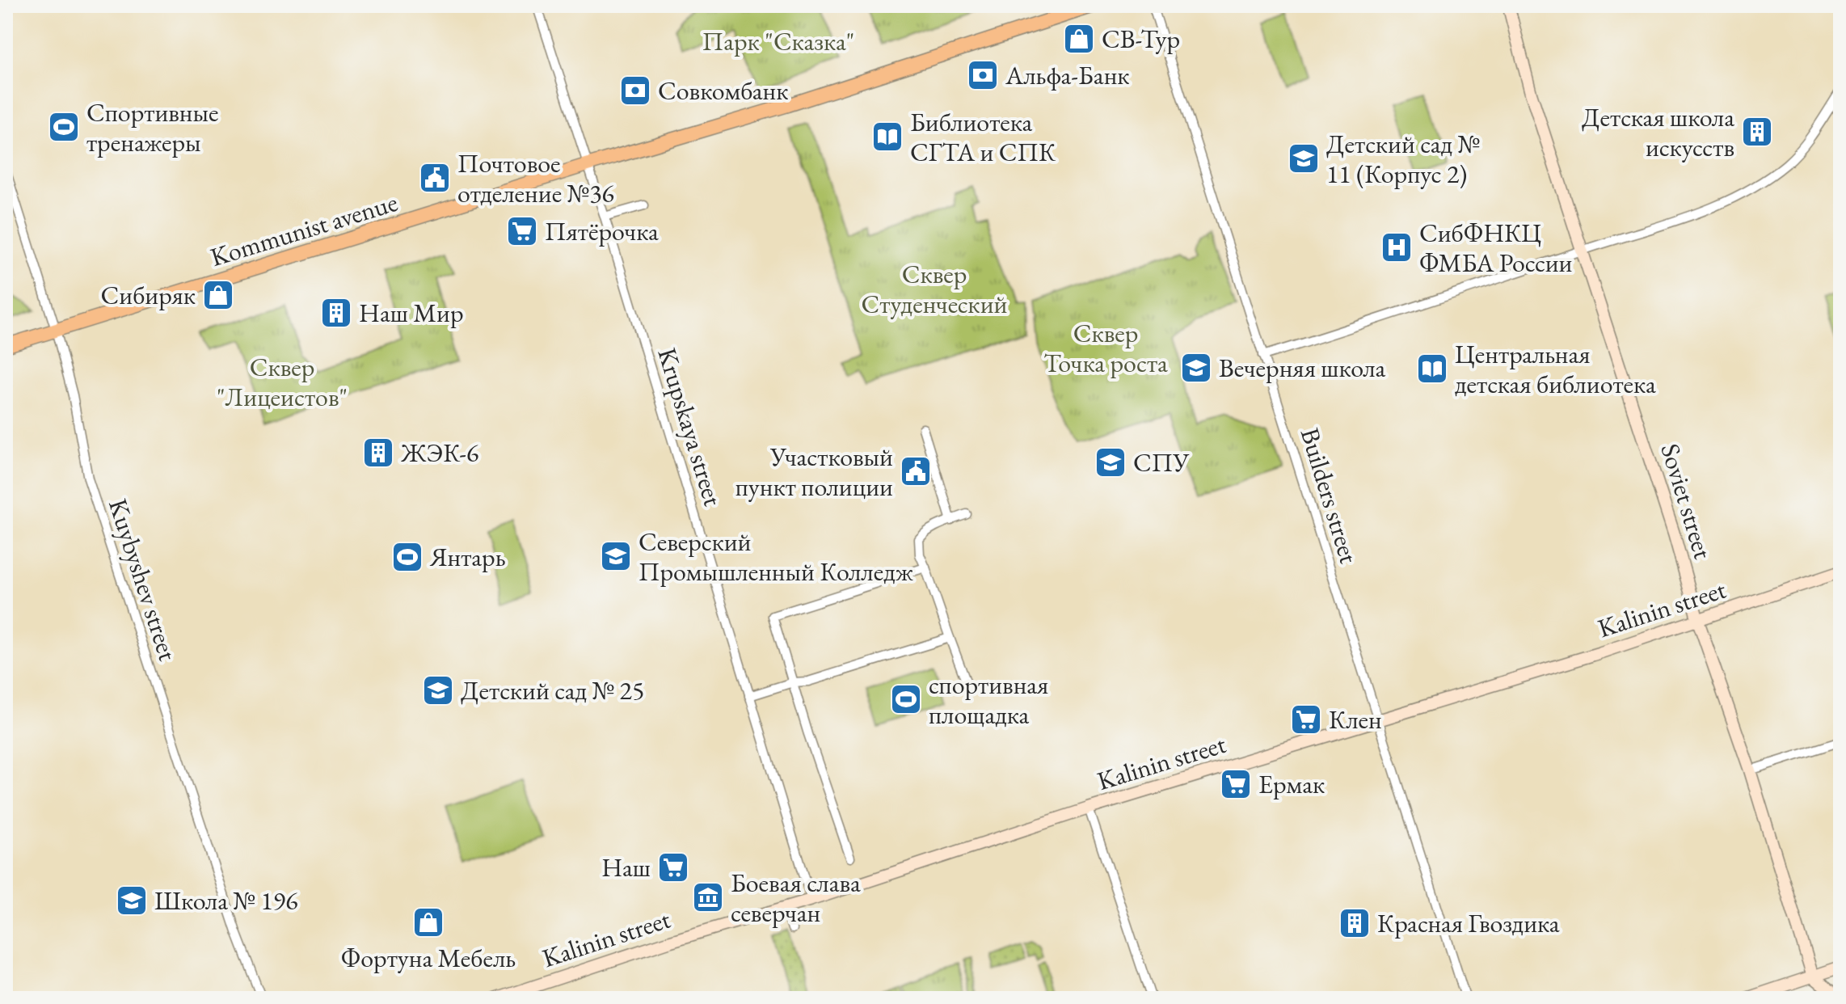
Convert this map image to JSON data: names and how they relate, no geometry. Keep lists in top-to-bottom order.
{
  "streets": {
    "main road": ["Kommunist avenue", "Soviet street", "Kalinin street"],
    "street": ["Krupskaya street", "Builders street", "Kuybyshev street"]
  },
  "crossings": [
    ["Kommunist avenue", "Krupskaya street"],
    ["Kommunist avenue", "Kuybyshev street"],
    ["Krupskaya street", "Kalinin street"],
    ["Builders street", "Kalinin street"],
    ["Soviet street", "Kalinin street"]
  ],
  "parks": [
    "Парк \"Сказка\"",
    "Сквер Студенческий",
    "Сквер Точка роста",
    "Сквер \"Лицеистов\""
  ],
  "places": {
    "shop": ["СВ-Тур", "Сибиряк", "Фортуна Мебель"],
    "bank": ["Альфа-Банк", "Совкомбанк"],
    "sports": ["Спортивные тренажеры", "Янтарь", "спортивная площадка"],
    "building": [
      "Детская школа искусств",
      "Наш Мир",
      "ЖЭК-6",
      "Красная Гвоздика"
    ],
    "library": ["Библиотека СГТА и СПК", "Центральная детская библиотека"],
    "school or university": [
      "Детский сад № 11 (Корпус 2)",
      "Вечерняя школа",
      "СПУ",
      "Северский Промышленный Колледж",
      "Детский сад № 25",
      "Школа № 196"
    ],
    "public building": ["Почтовое отделение №36", "Участковый пункт полиции"],
    "supermarket": [
      "Пятёрочка",
      "Клен",
      "Ермак",
      "Наш"
    ],
    "hospital": ["СибФНКЦ ФМБА России"],
    "museum": ["Боевая слава северчан"]
  }
}
